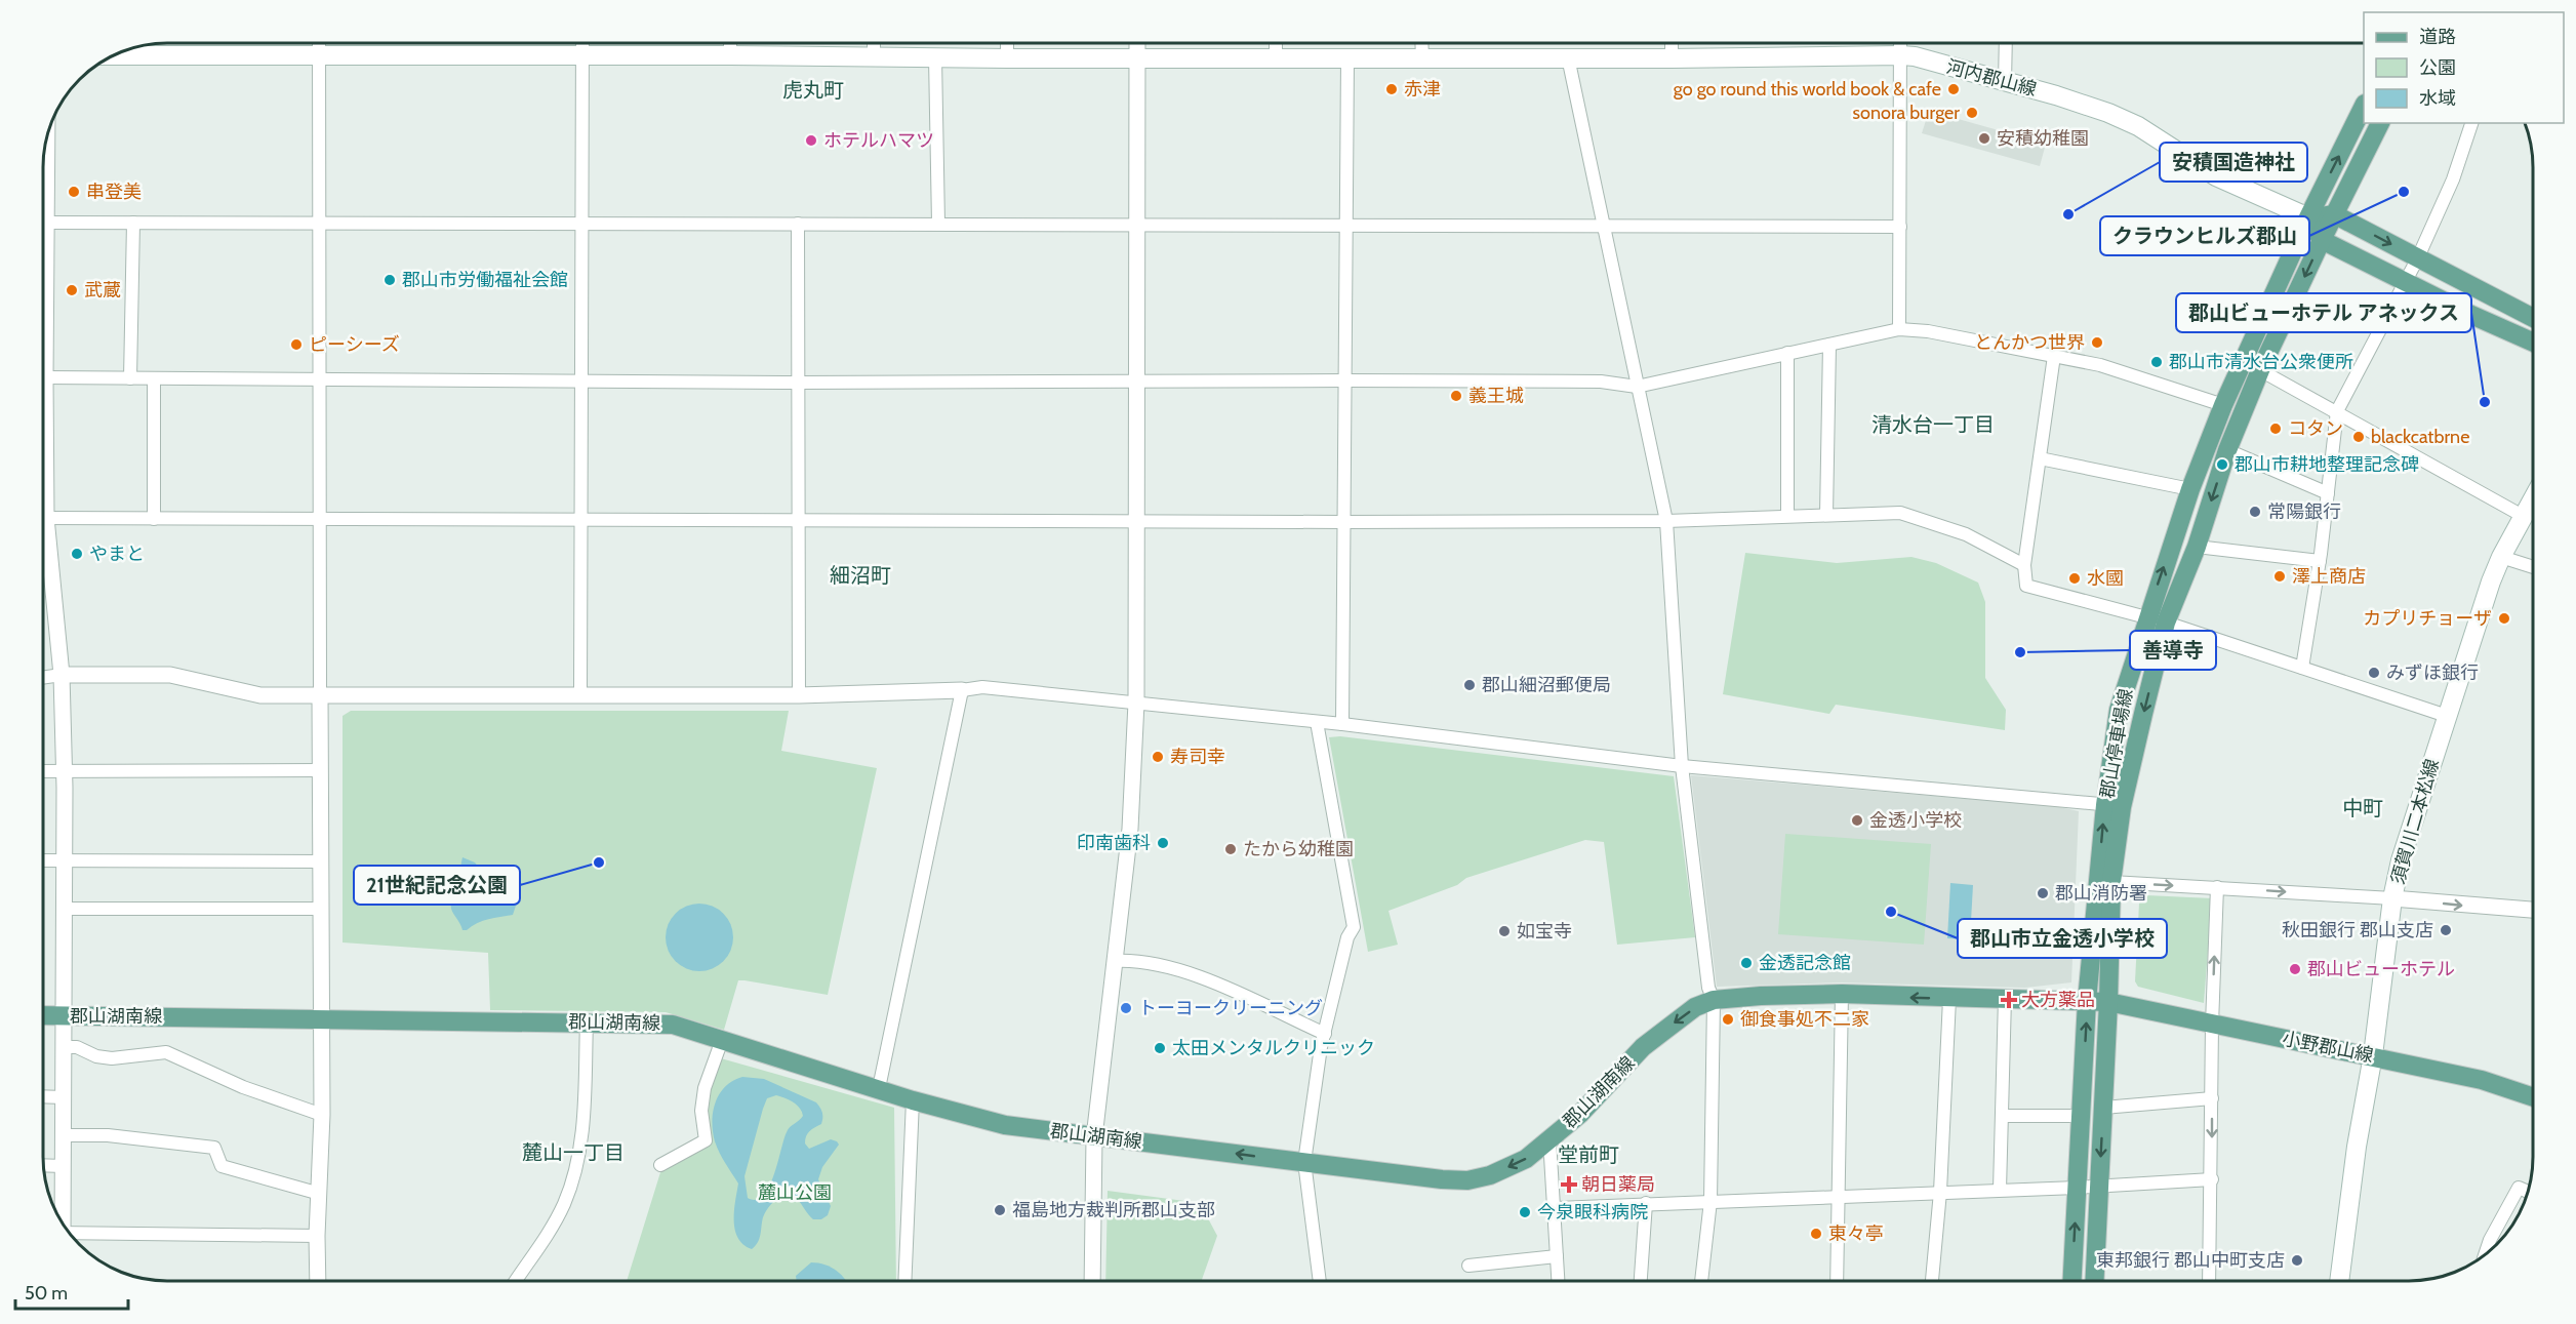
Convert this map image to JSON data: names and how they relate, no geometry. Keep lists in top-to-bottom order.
{
  "streets": {
    "main road": [
      "河内郡山線",
      "郡山停車場線",
      "須賀川二本松線",
      "郡山湖南線",
      "小野郡山線"
    ]
  },
  "crossings": [
    ["河内郡山線", "郡山停車場線"],
    ["郡山停車場線", "郡山湖南線"],
    ["郡山停車場線", "小野郡山線"],
    ["須賀川二本松線", "小野郡山線"],
    ["郡山湖南線", "小野郡山線"]
  ],
  "districts": [
    "虎丸町",
    "清水台一丁目",
    "細沼町",
    "中町",
    "麓山一丁目",
    "堂前町"
  ],
  "parks": ["麓山公園"],
  "places": {
    "other": [
      "赤津",
      "go go round this world book & cafe",
      "sonora burger",
      "安積幼稚園",
      "ホテルハマツ",
      "串登美",
      "クラウンヒルズ郡山",
      "安積国造神社",
      "郡山市労働福祉会館",
      "武蔵",
      "とんかつ世界",
      "ピーシーズ",
      "郡山市清水台公衆便所",
      "義王城",
      "郡山ビューホテル アネックス",
      "コタン",
      "blackcatbrne",
      "郡山市耕地整理記念碑",
      "常陽銀行",
      "やまと",
      "澤上商店",
      "水國",
      "カプリチョーザ",
      "善導寺",
      "みずほ銀行",
      "郡山細沼郵便局",
      "寿司幸",
      "金透小学校",
      "印南歯科",
      "たから幼稚園",
      "21世紀記念公園",
      "郡山消防署",
      "郡山市立金透小学校",
      "秋田銀行 郡山支店",
      "如宝寺",
      "金透記念館",
      "郡山ビューホテル",
      "トーヨークリーニング",
      "御食事処不二家",
      "太田メンタルクリニック",
      "福島地方裁判所郡山支部",
      "今泉眼科病院",
      "東々亭",
      "東邦銀行 郡山中町支店"
    ],
    "health": ["大方薬品", "朝日薬局"]
  },
  "legend": ["道路", "公園", "水域"],
  "scale_bar": "50 m"
}
